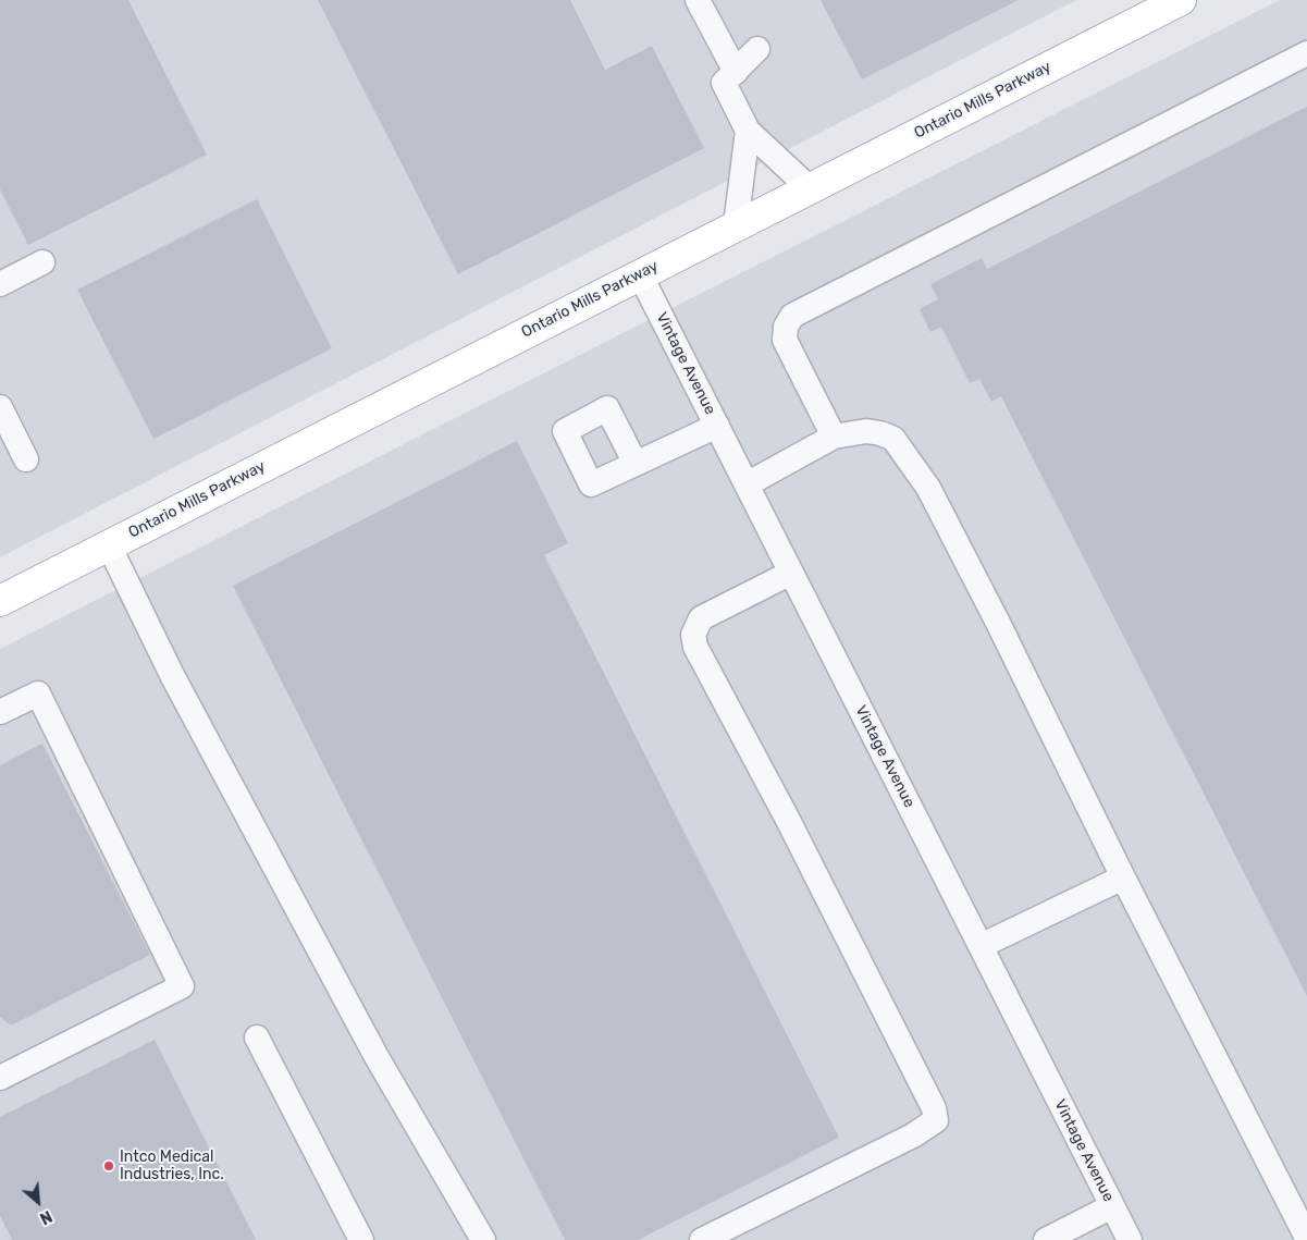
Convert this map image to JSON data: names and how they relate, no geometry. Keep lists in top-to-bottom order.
{
  "streets": {
    "main road": ["Ontario Mills Parkway"],
    "street": ["Vintage Avenue"]
  },
  "crossings": [
    ["Ontario Mills Parkway", "Vintage Avenue"]
  ],
  "places": ["Intco Medical Industries, Inc."],
  "north": "bottom right"
}
